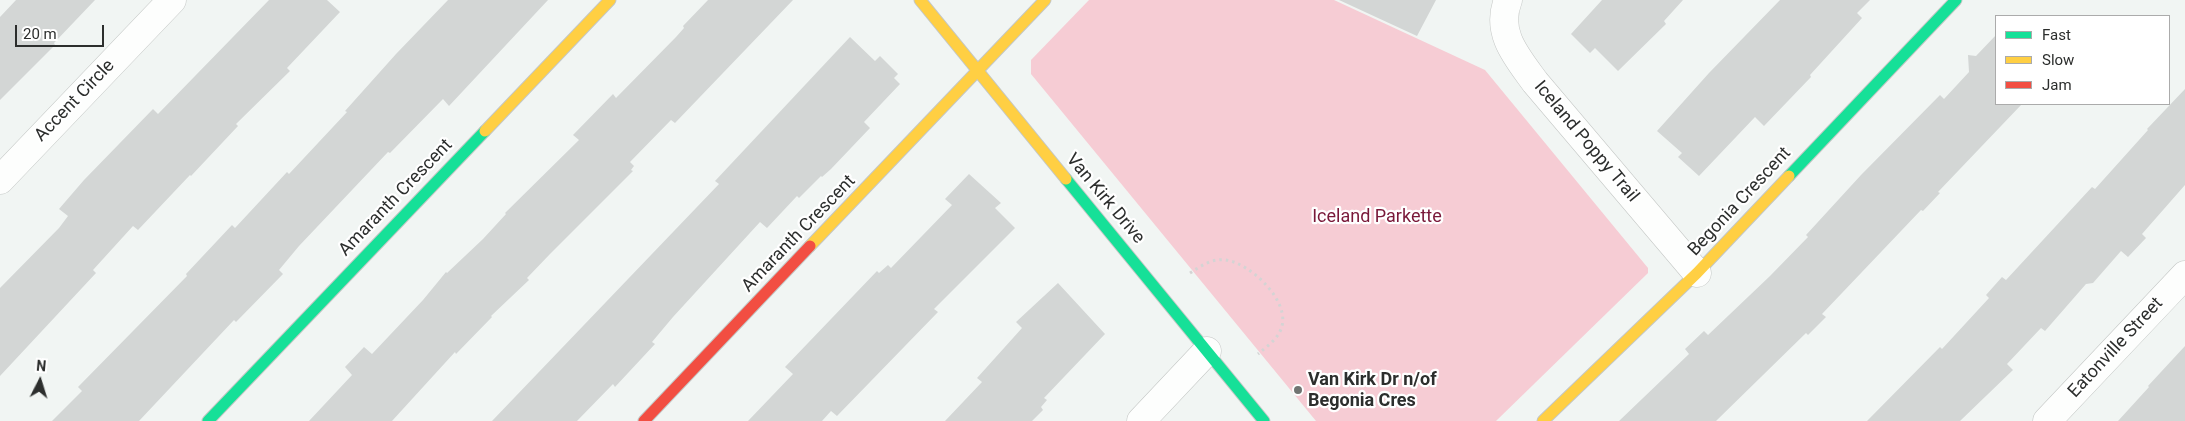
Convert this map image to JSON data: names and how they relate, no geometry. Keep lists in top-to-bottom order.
{
  "streets": {
    "street": [
      "Accent Circle",
      "Iceland Poppy Trail",
      "Amaranth Crescent",
      "Van Kirk Drive",
      "Begonia Crescent",
      "Eatonville Street"
    ]
  },
  "crossings": [
    ["Iceland Poppy Trail", "Begonia Crescent"],
    ["Amaranth Crescent", "Van Kirk Drive"]
  ],
  "parks": ["Iceland Parkette"],
  "places": ["Van Kirk Dr n/of Begonia Cres"],
  "legend": ["Fast", "Slow", "Jam"],
  "scale_bar": "20 m",
  "north": "top"
}
